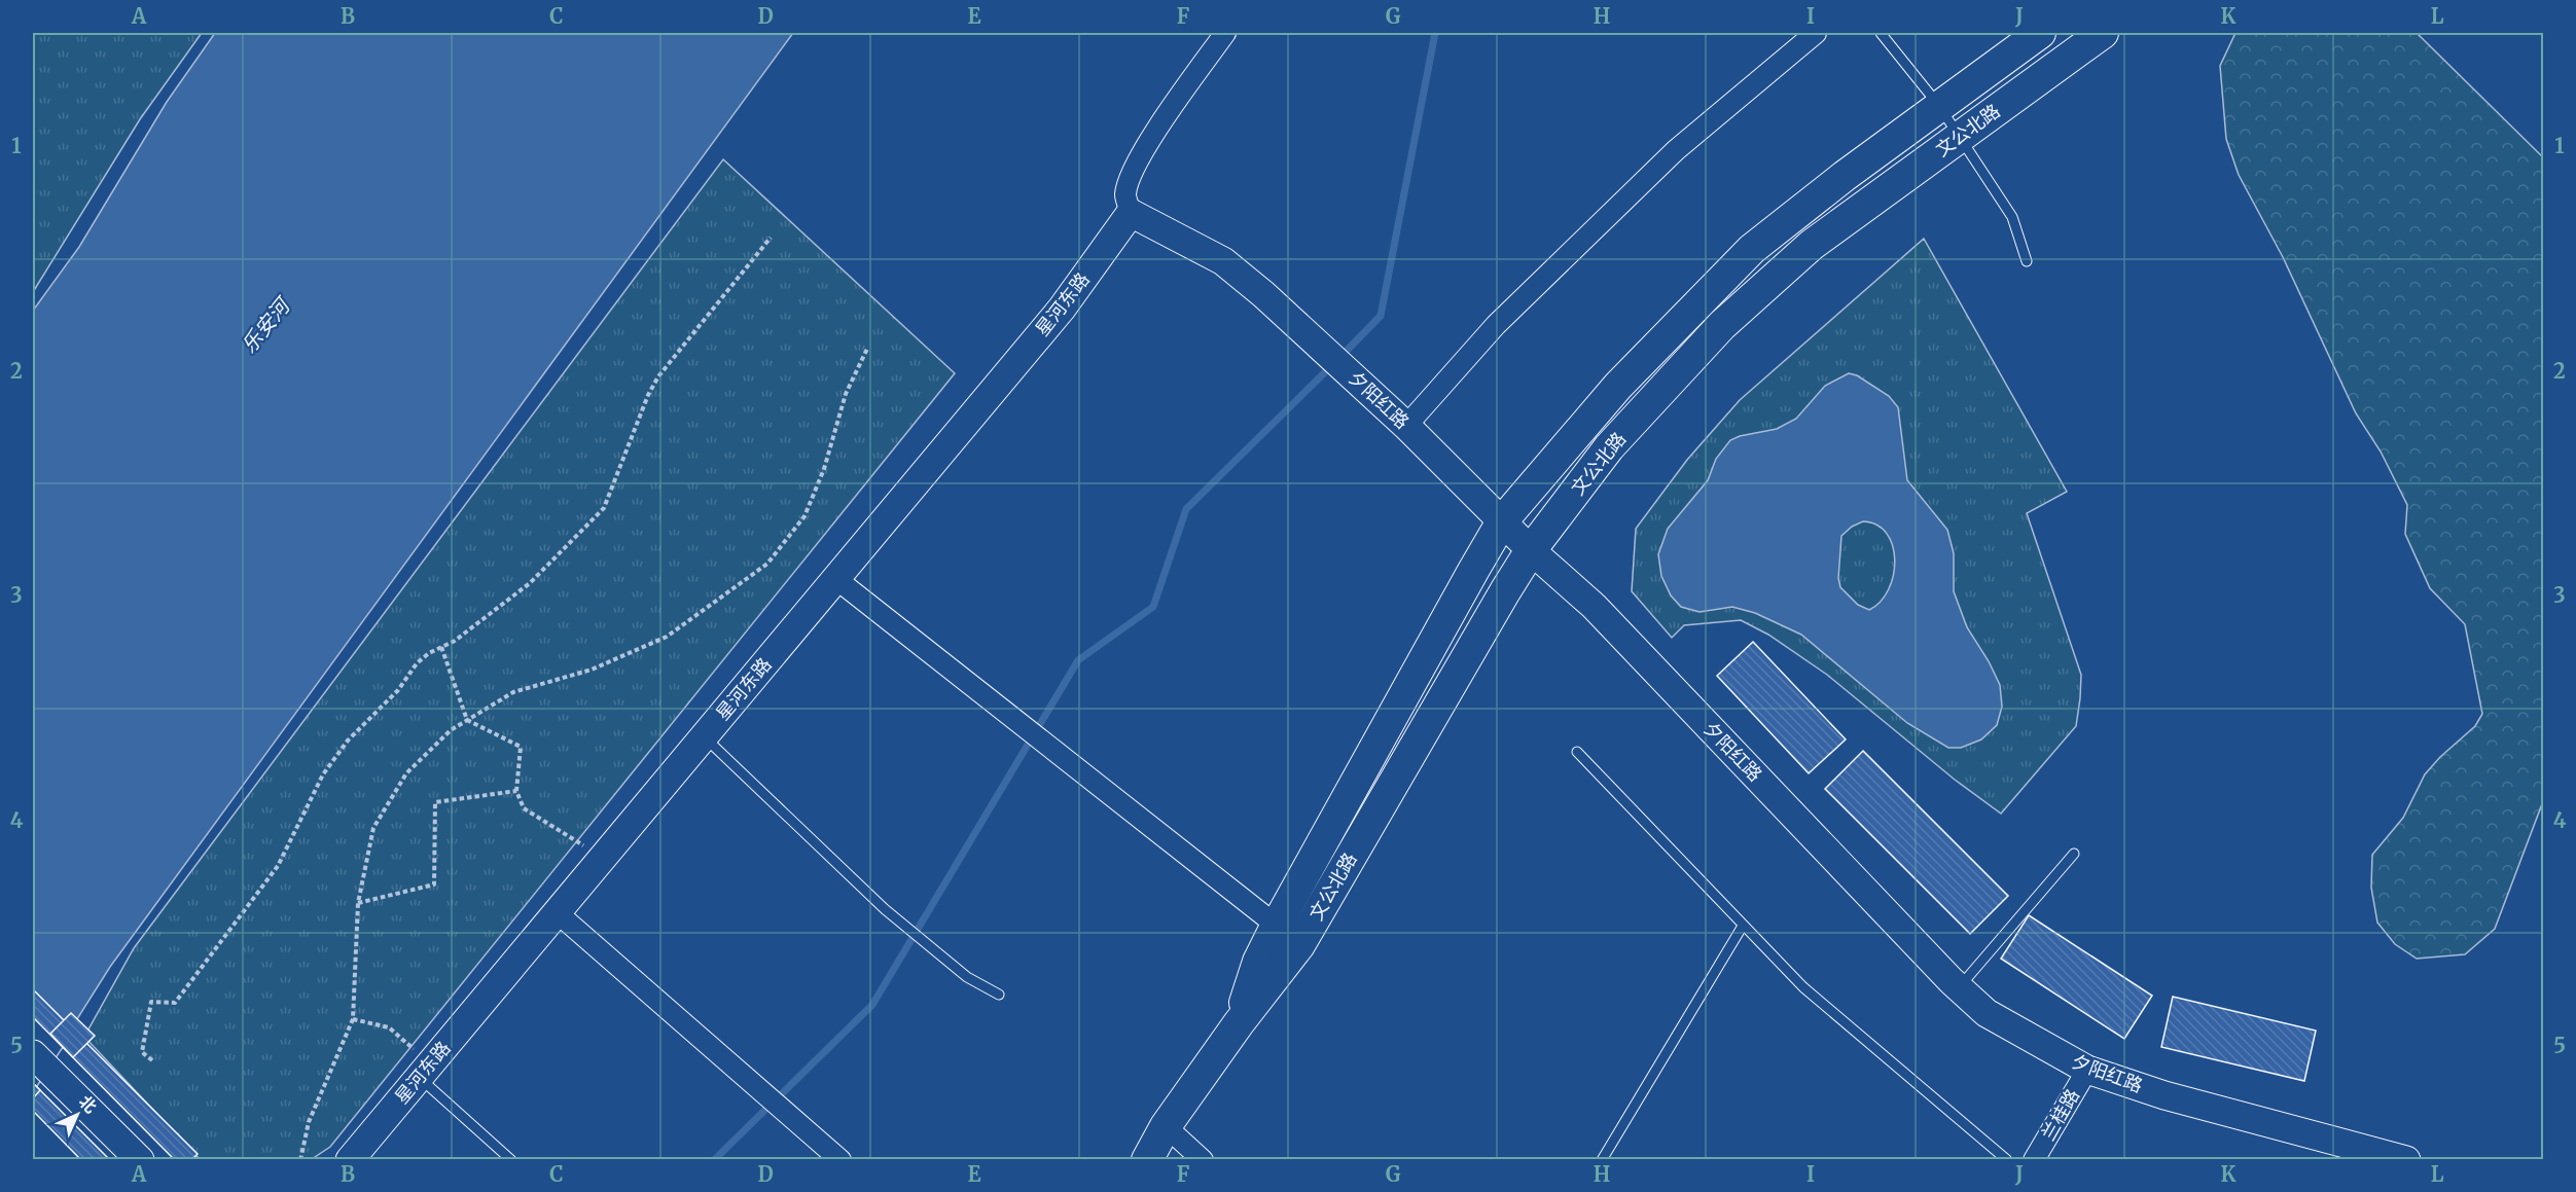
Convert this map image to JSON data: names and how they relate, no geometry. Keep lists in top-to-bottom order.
{
  "streets": {
    "main road": ["文公北路"],
    "street": ["星河东路", "夕阳红路", "兰桂路"]
  },
  "crossings": [
    ["文公北路", "夕阳红路"],
    ["星河东路", "夕阳红路"],
    ["夕阳红路", "兰桂路"]
  ],
  "water": ["乐安河"],
  "north": "top right",
  "grid": {
    "columns": [
      "A",
      "B",
      "C",
      "D",
      "E",
      "F",
      "G",
      "H",
      "I",
      "J",
      "K",
      "L"
    ],
    "rows": [
      "1",
      "2",
      "3",
      "4",
      "5"
    ]
  }
}
